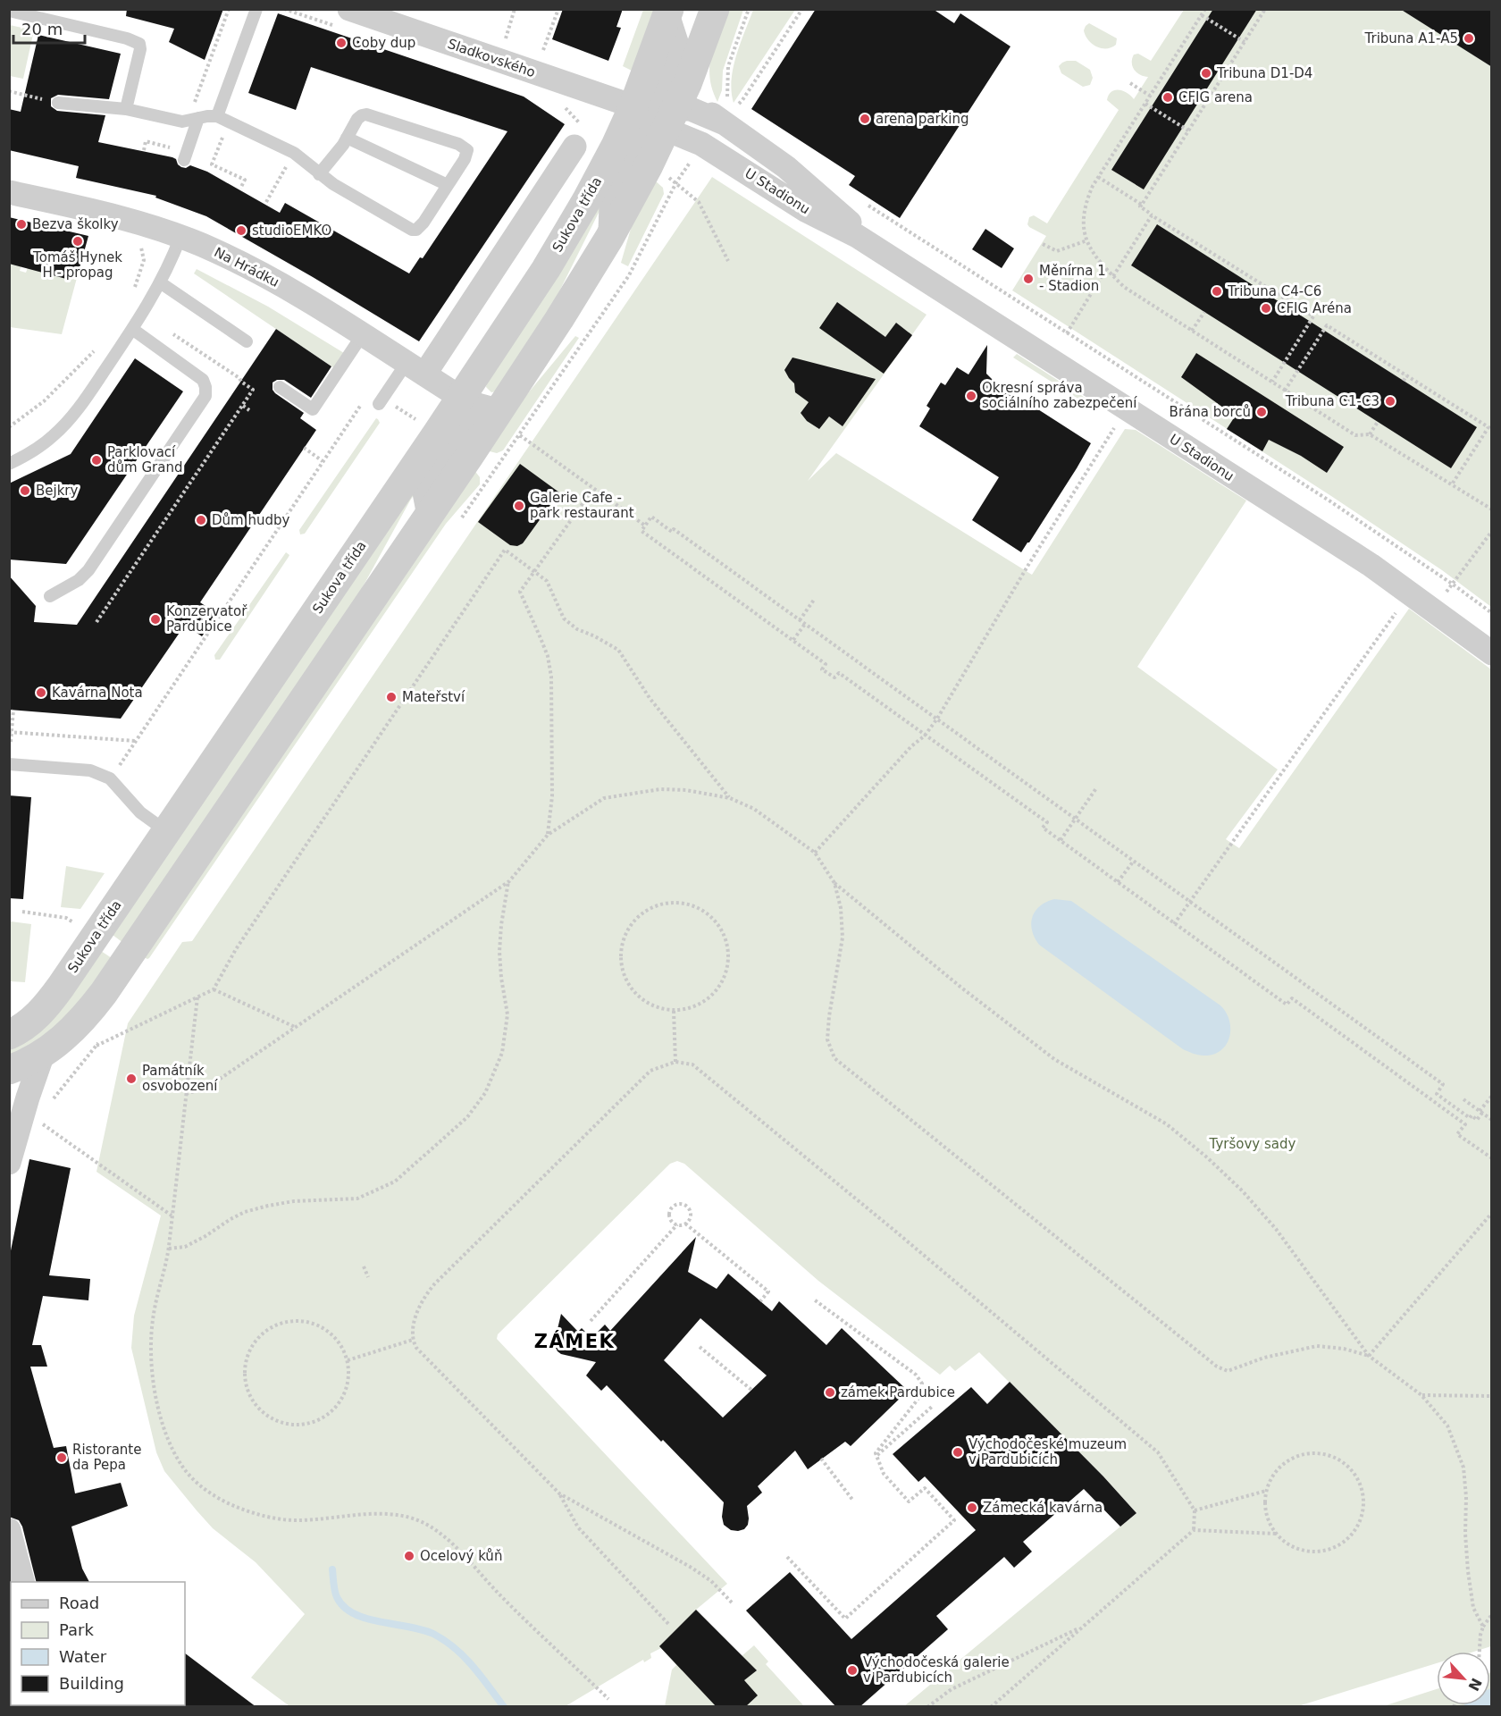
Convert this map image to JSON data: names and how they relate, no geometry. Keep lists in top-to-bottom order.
{
  "streets": {
    "street": [
      "Sladkovského",
      "U Stadionu",
      "Sukova třída",
      "Na Hrádku"
    ]
  },
  "crossings": [
    ["Sladkovského", "U Stadionu"],
    ["Sladkovského", "Sukova třída"],
    ["U Stadionu", "Sukova třída"],
    ["Sukova třída", "Na Hrádku"]
  ],
  "districts": ["ZÁMEK"],
  "parks": ["Tyršovy sady"],
  "places": [
    "Tribuna A1-A5",
    "Coby dup",
    "Tribuna D1-D4",
    "CFIG arena",
    "arena parking",
    "Bezva školky",
    "studioEMKO",
    "Tomáš Hynek H - propag",
    "Měnírna 1 - Stadion",
    "Tribuna C4-C6",
    "CFIG Aréna",
    "Okresní správa sociálního zabezpečení",
    "Tribuna C1-C3",
    "Brána borců",
    "Parklovací dům Grand",
    "Bejkry",
    "Galerie Cafe - park restaurant",
    "Dům hudby",
    "Konzervatoř Pardubice",
    "Kavárna Nota",
    "Mateřství",
    "Památník osvobození",
    "zámek Pardubice",
    "Východočeské muzeum v Pardubicích",
    "Ristorante da Pepa",
    "Zámecká kavárna",
    "Ocelový kůň",
    "Východočeská galerie v Pardubicích"
  ],
  "legend": [
    "Road",
    "Park",
    "Water",
    "Building"
  ],
  "scale_bar": "20 m",
  "north": "bottom right"
}
